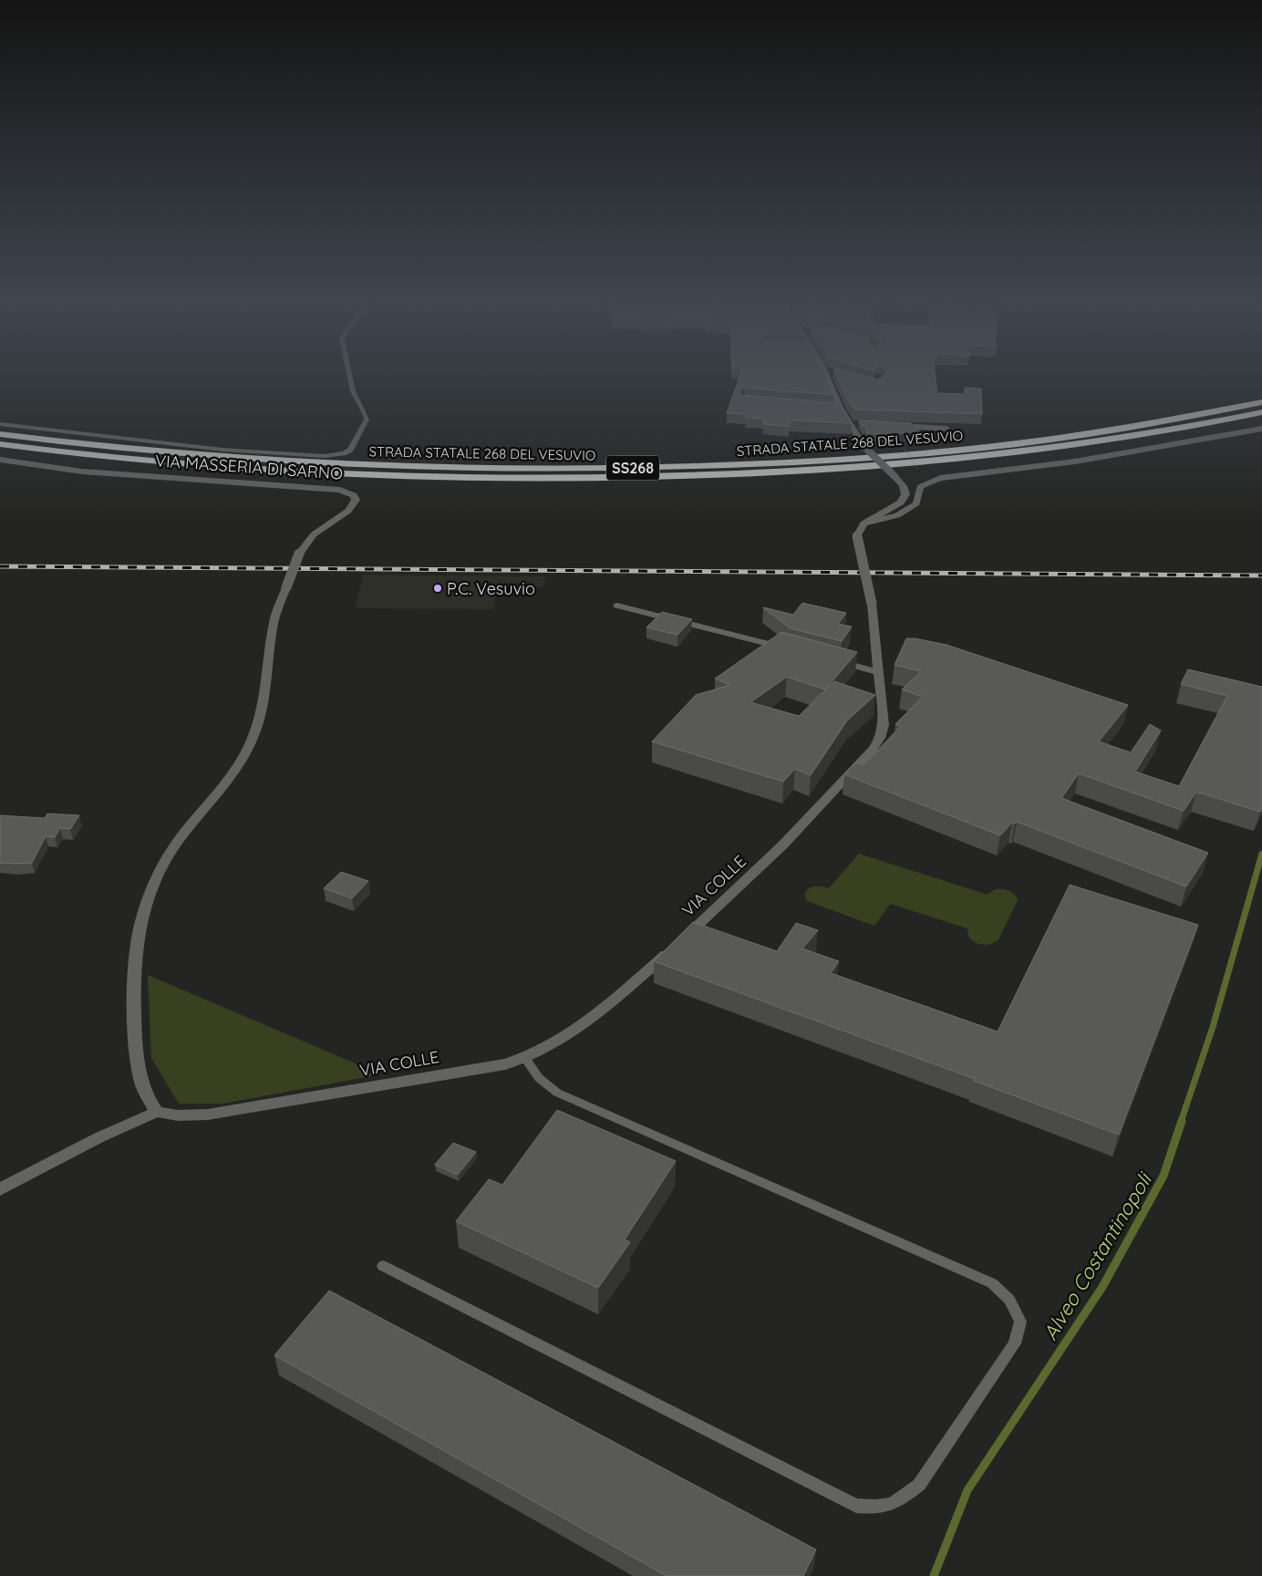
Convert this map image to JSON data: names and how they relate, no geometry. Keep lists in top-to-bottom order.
{
  "streets": {
    "highway": ["STRADA STATALE 268 DEL VESUVIO", "SS268"],
    "street": ["VIA MASSERIA DI SARNO", "VIA COLLE"]
  },
  "crossings": [
    ["VIA MASSERIA DI SARNO", "VIA COLLE"]
  ],
  "water": ["Alveo Costantinopoli"],
  "places": ["P.C. Vesuvio"]
}
